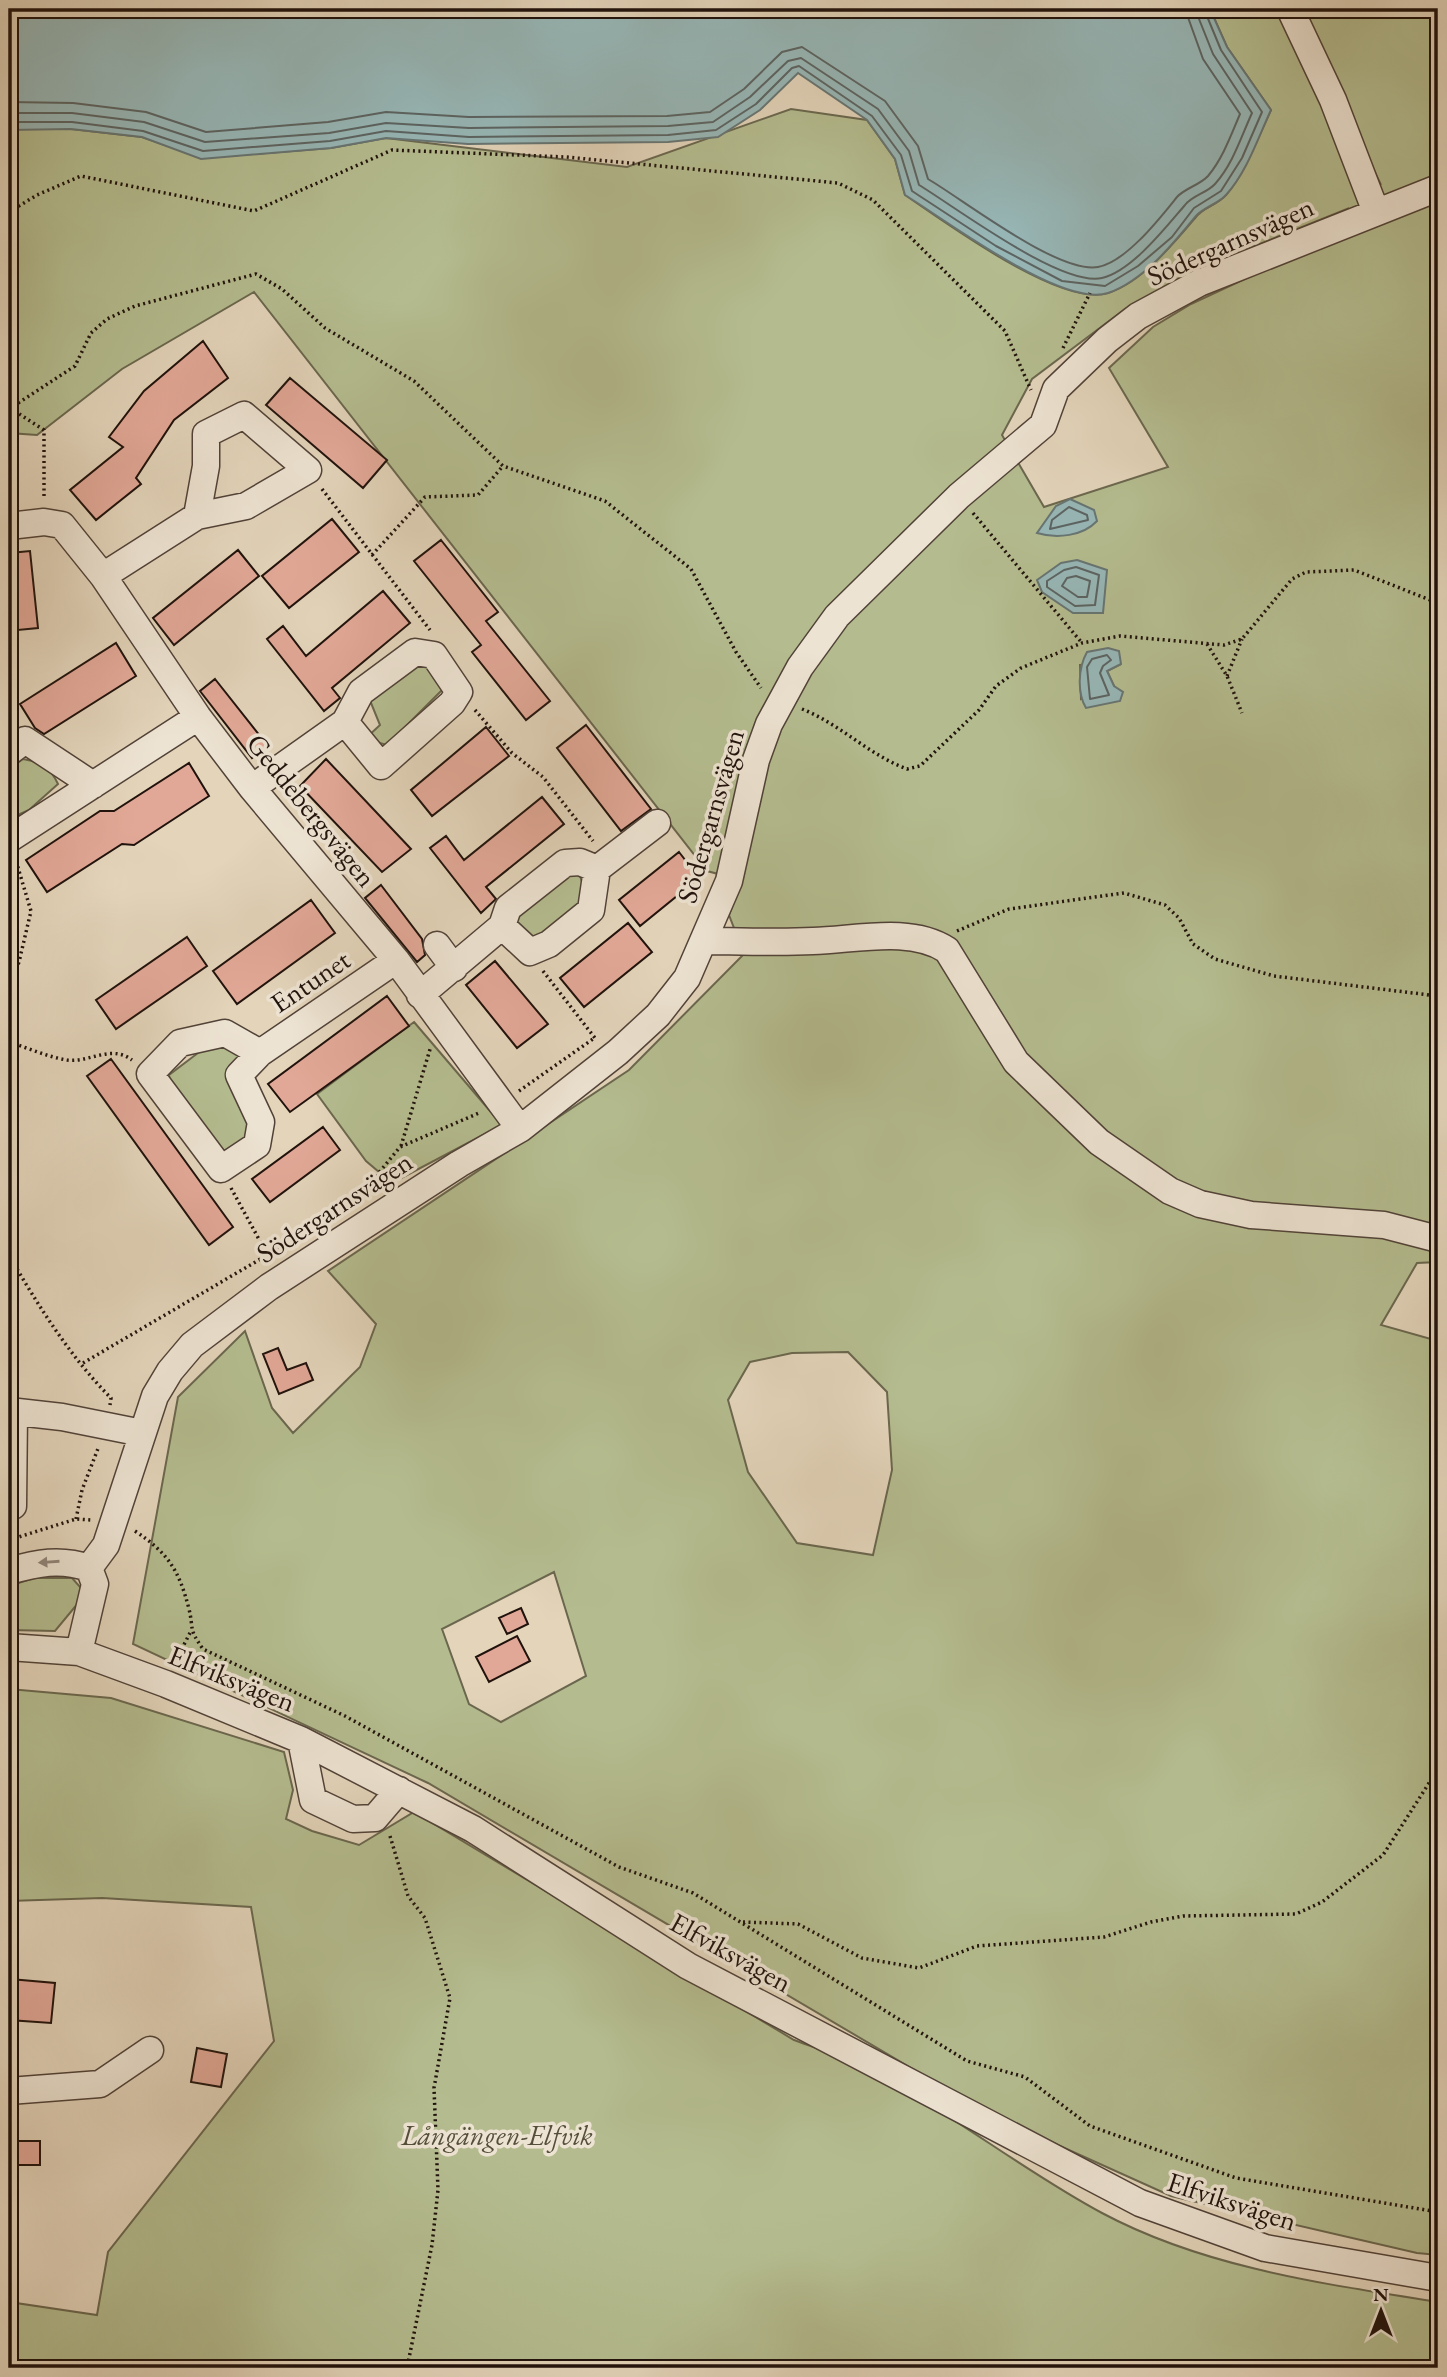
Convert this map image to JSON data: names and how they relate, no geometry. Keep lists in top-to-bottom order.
{
  "streets": {
    "street": [
      "Södergarnsvägen",
      "Geddebergsvägen",
      "Entunet",
      "Elfviksvägen"
    ]
  },
  "crossings": [
    ["Södergarnsvägen", "Geddebergsvägen"],
    ["Geddebergsvägen", "Entunet"]
  ],
  "parks": ["Långängen-Elfvik"],
  "north": "top"
}
